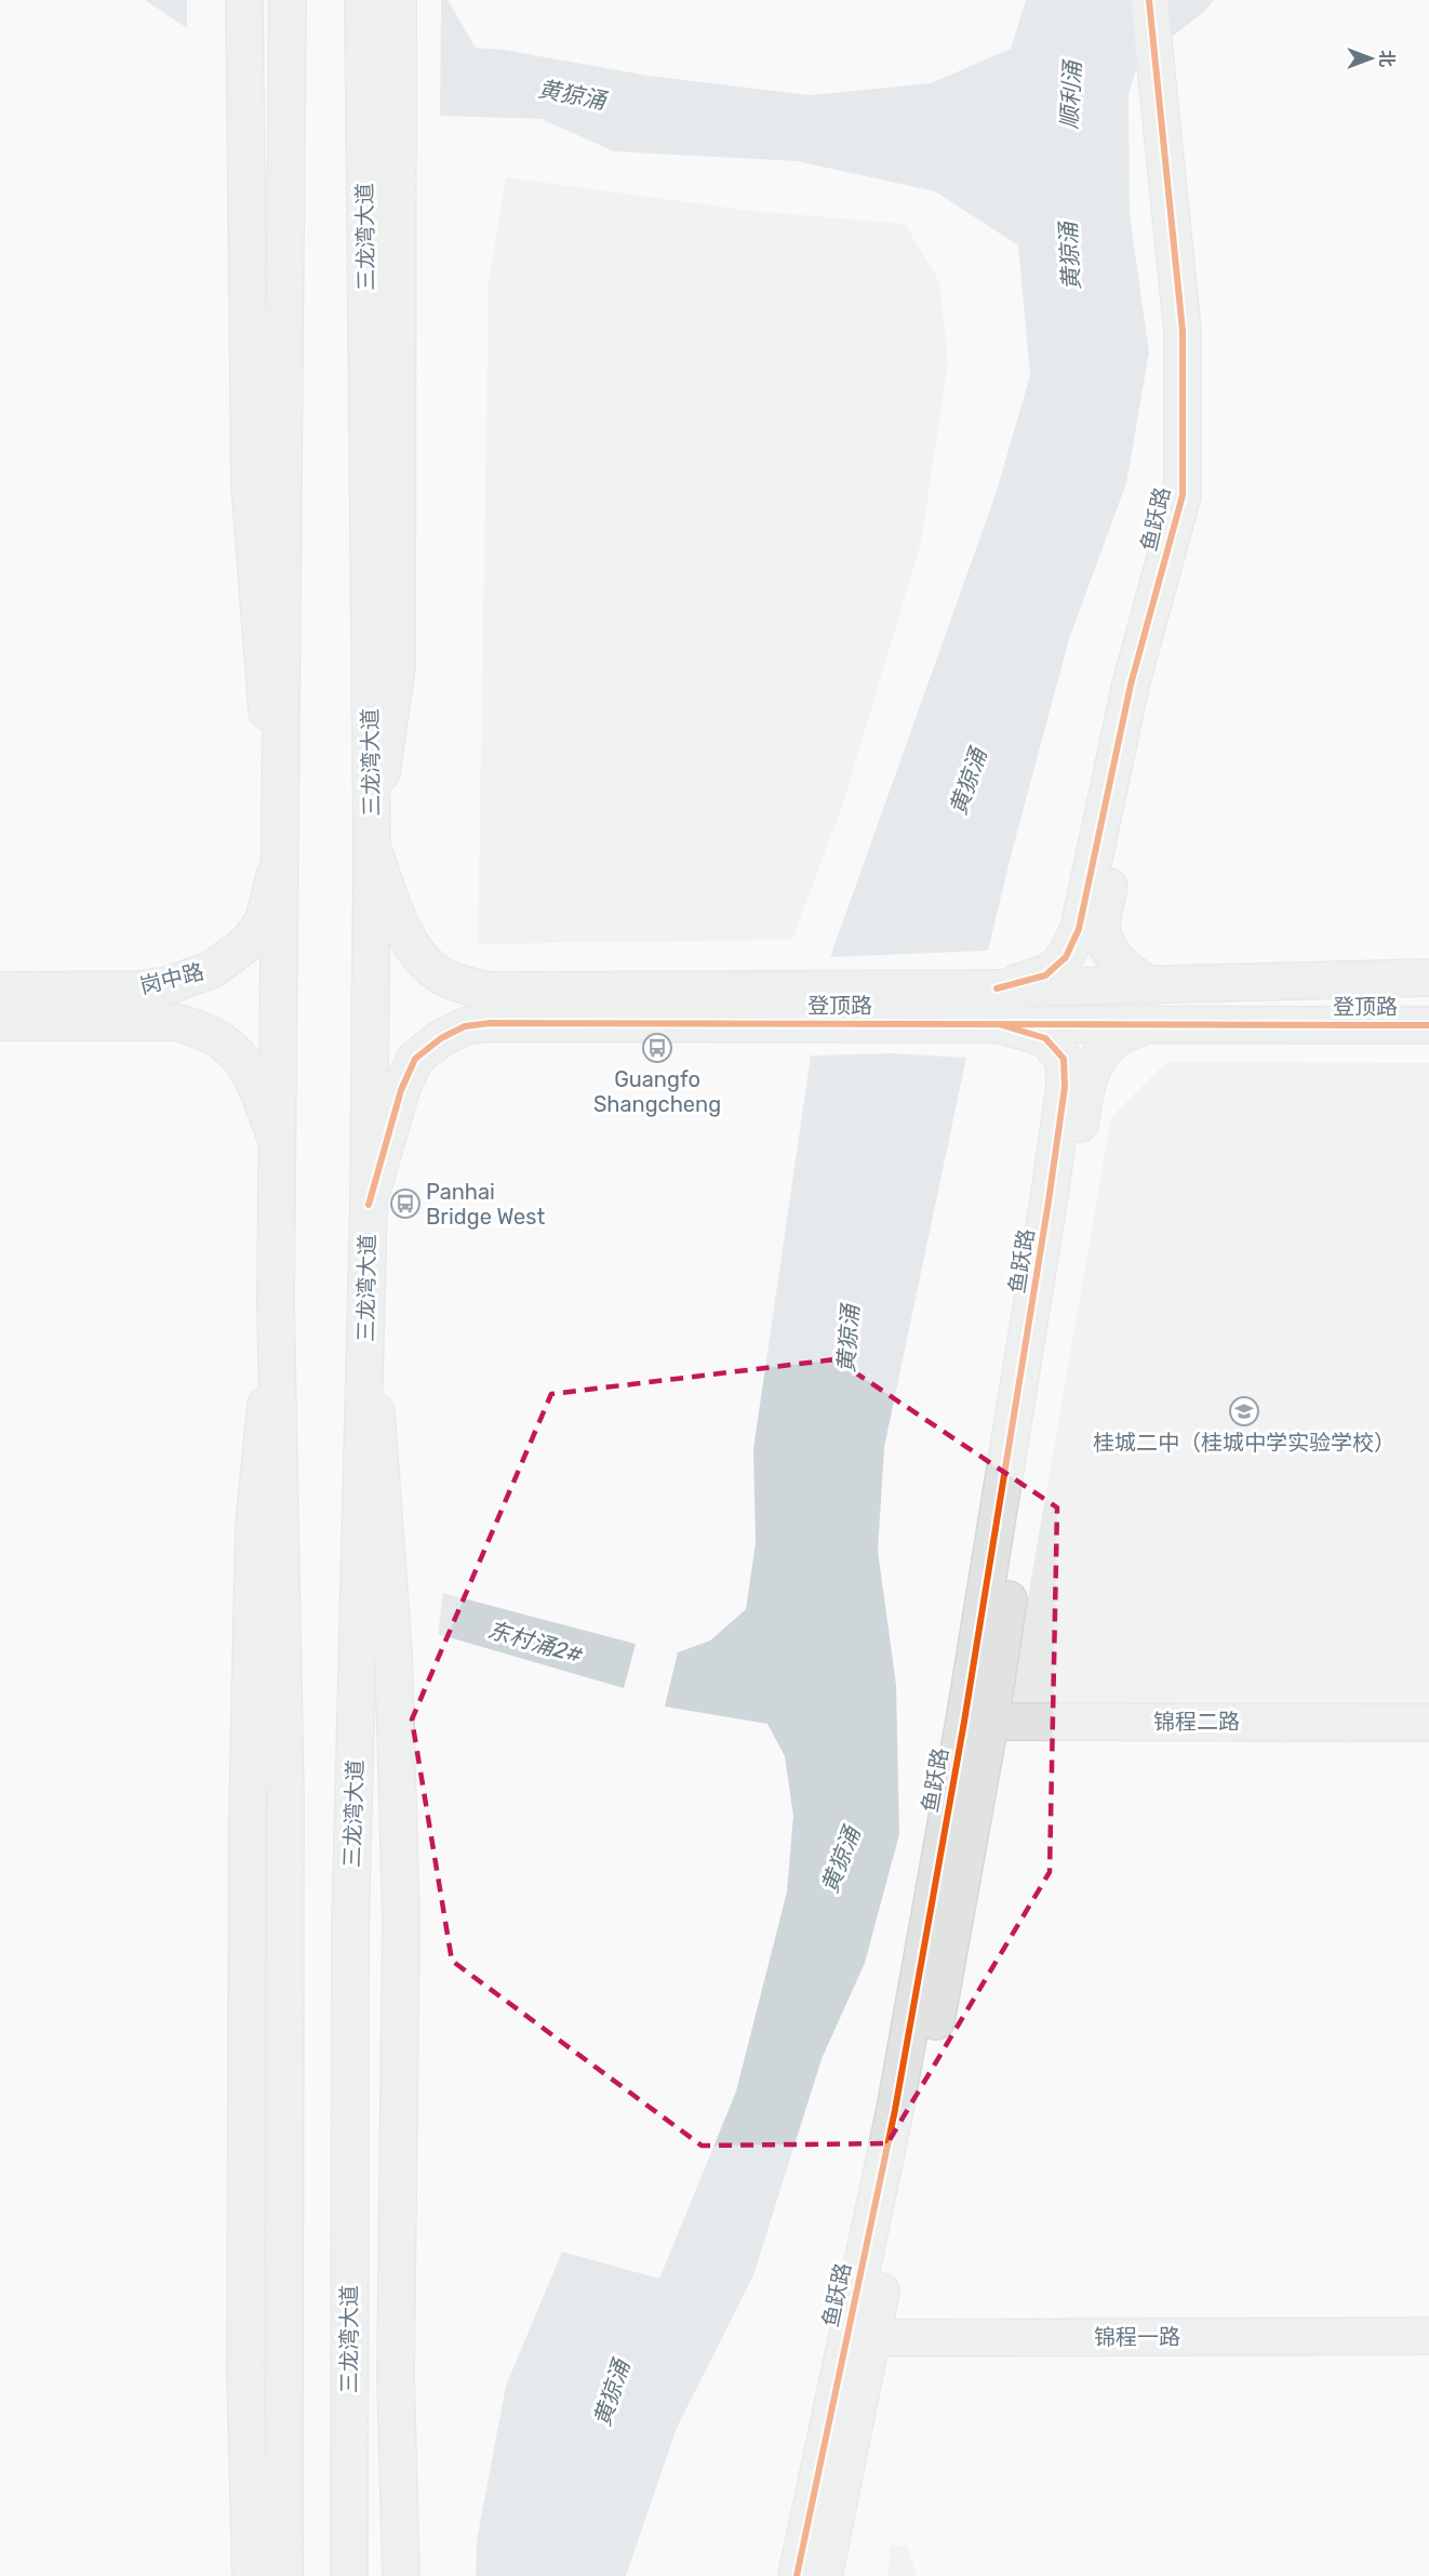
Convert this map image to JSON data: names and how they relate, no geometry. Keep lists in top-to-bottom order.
{
  "streets": {
    "main road": [
      "三龙湾大道",
      "鱼跃路",
      "岗中路",
      "登顶路",
      "锦程二路",
      "锦程一路"
    ]
  },
  "crossings": [
    ["三龙湾大道", "登顶路"],
    ["鱼跃路", "登顶路"],
    ["鱼跃路", "锦程二路"],
    ["鱼跃路", "锦程一路"]
  ],
  "water": ["黄猄涌", "顺利涌", "东村涌2#"],
  "places": {
    "bus stop": ["Guangfo Shangcheng", "Panhai Bridge West"],
    "school or university": ["桂城二中（桂城中学实验学校）"]
  },
  "north": "right"
}
